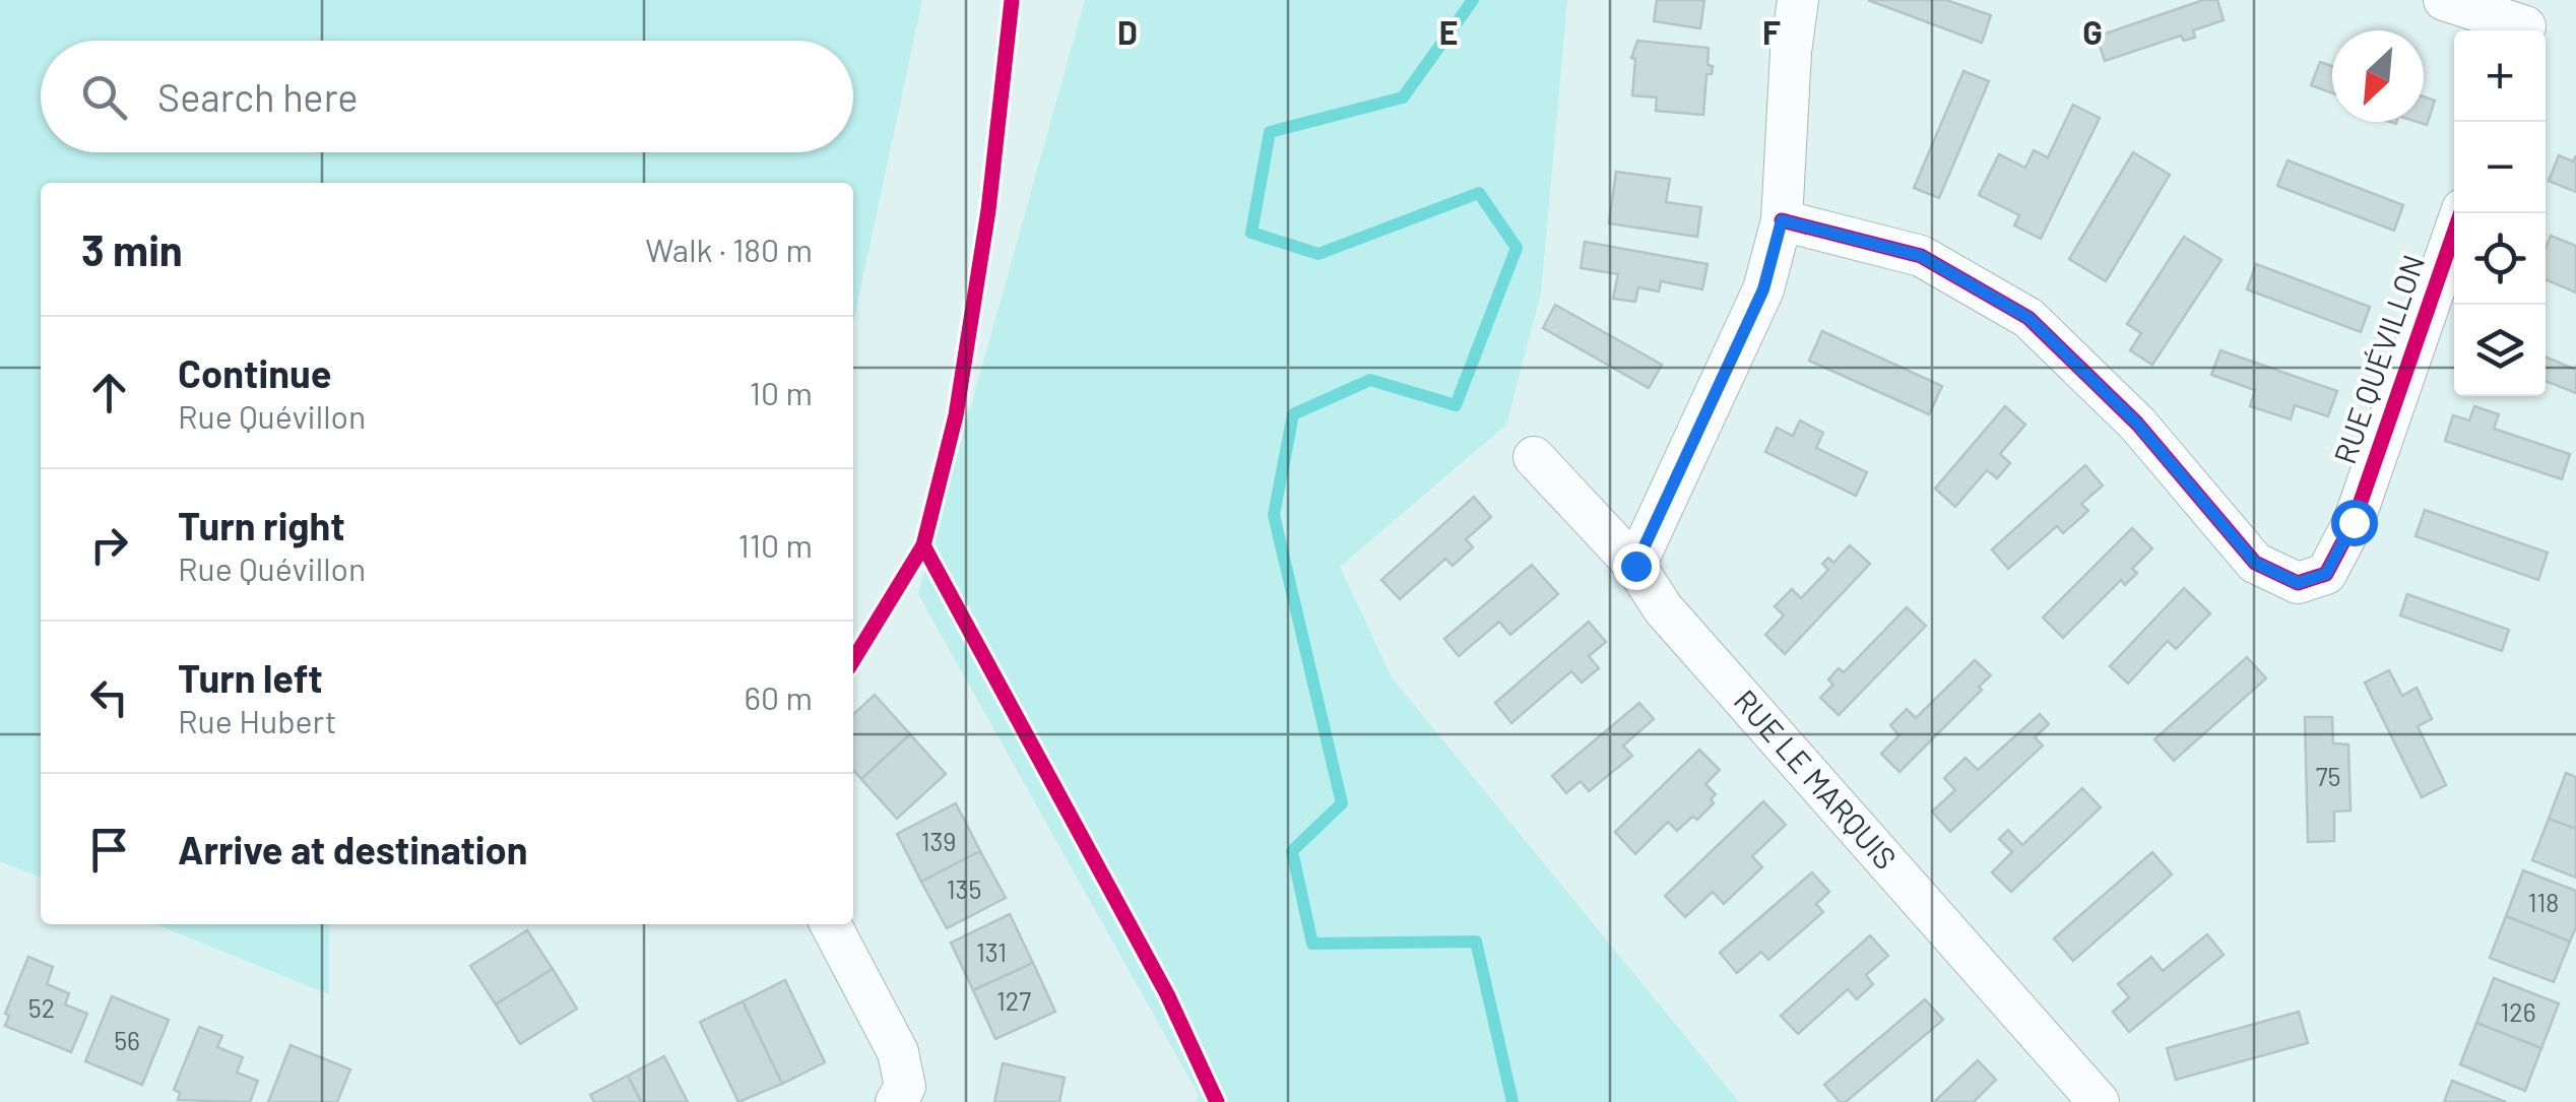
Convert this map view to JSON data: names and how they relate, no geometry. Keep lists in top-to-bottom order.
{
  "streets": {
    "street": ["RUE QUÉVILLON", "RUE LE MARQUIS"]
  },
  "house_numbers": [
    "75",
    "139",
    "135",
    "118",
    "131",
    "127",
    "52",
    "126",
    "56"
  ],
  "north": "bottom left",
  "page": {
    "map_buttons": ["+", "−"],
    "search": "Search here",
    "heading": ["3 min", "Walk · 180 m"],
    "list": [
      ["Continue", "Rue Quévillon", "10 m"],
      ["Turn right", "Rue Quévillon", "110 m"],
      ["Turn left", "Rue Hubert", "60 m"],
      "Arrive at destination"
    ]
  },
  "grid": {
    "columns": [
      "D",
      "E",
      "F",
      "G"
    ]
  }
}
